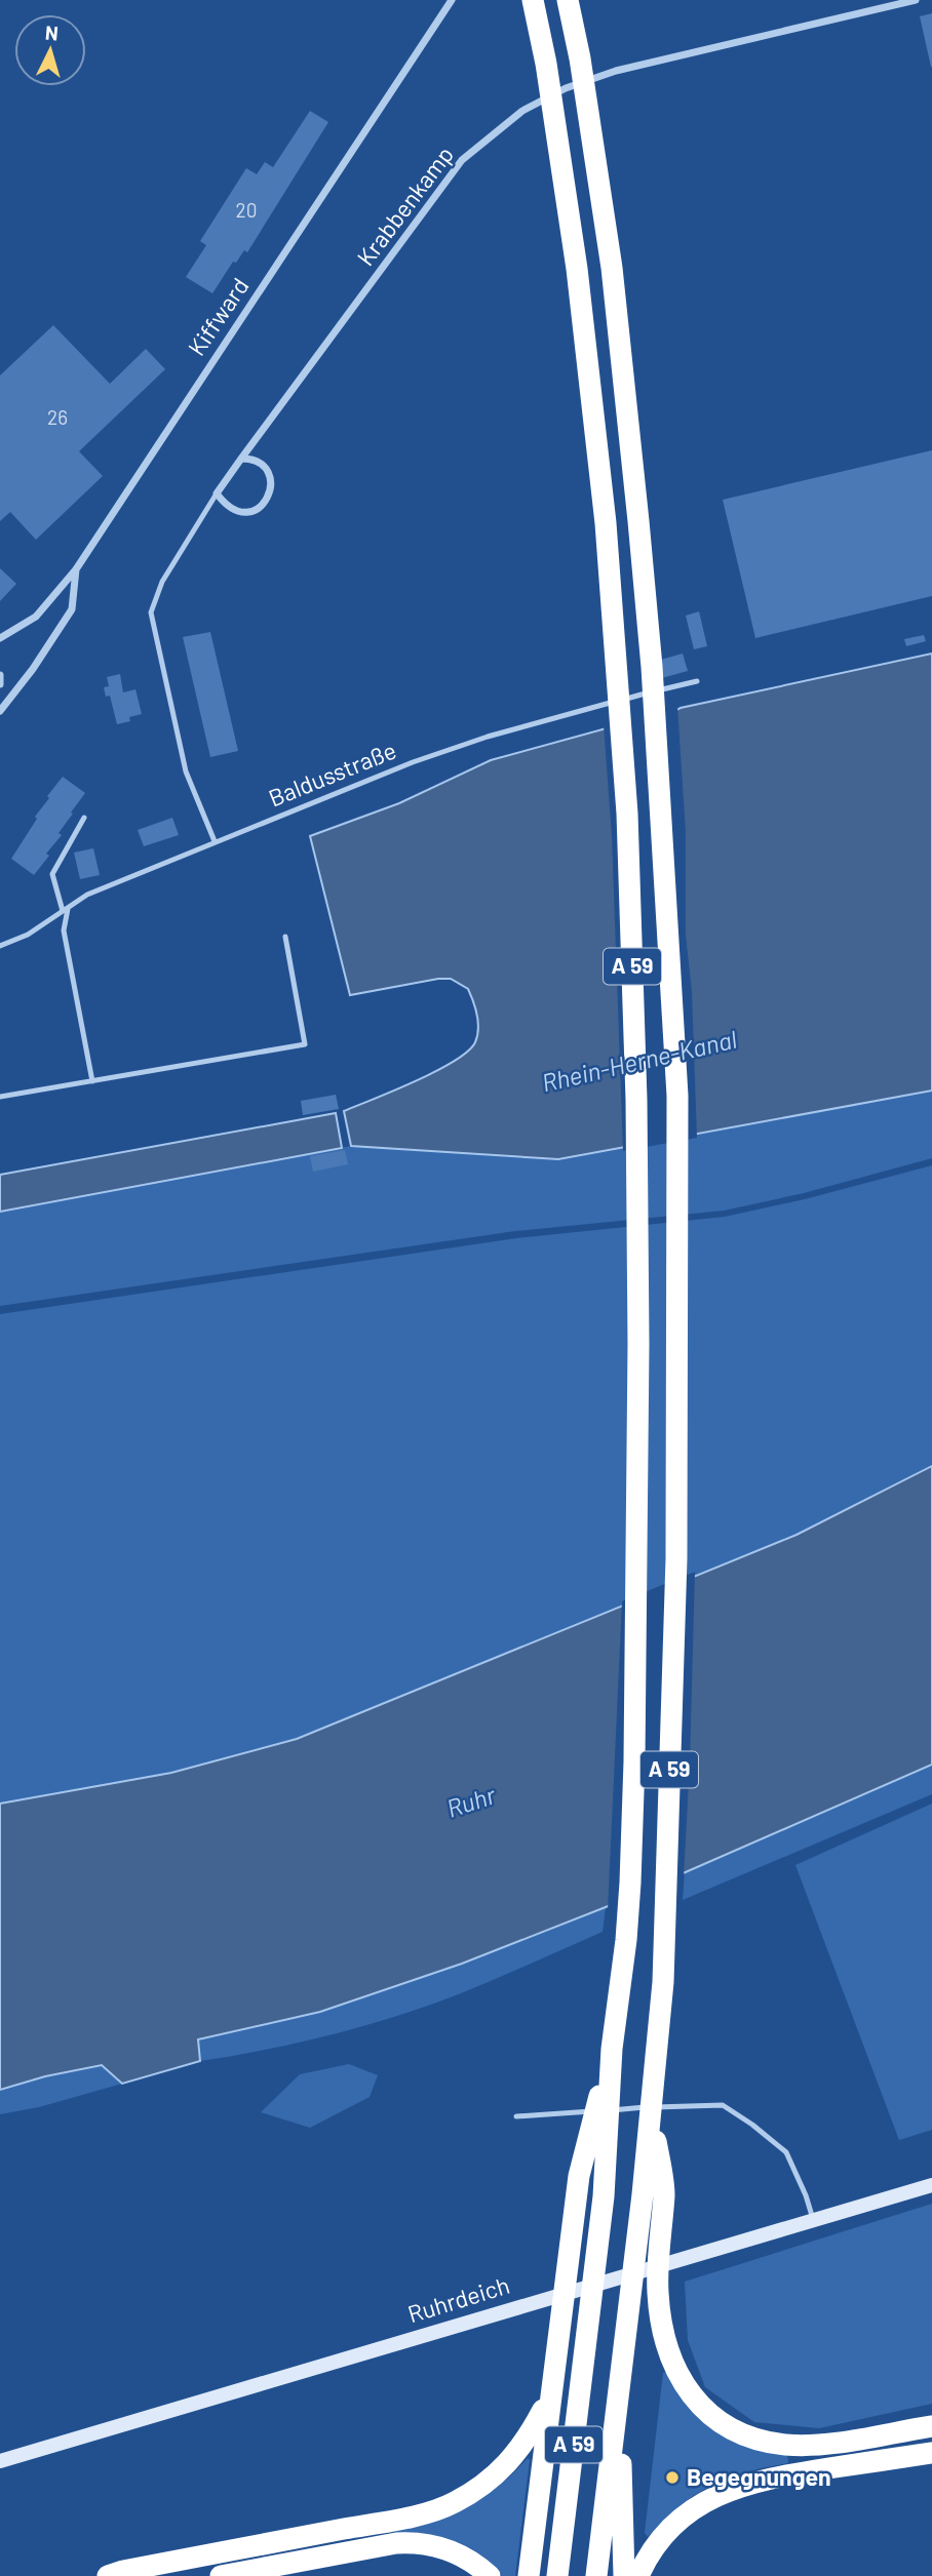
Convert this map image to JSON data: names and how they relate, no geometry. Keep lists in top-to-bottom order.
{
  "streets": {
    "highway": ["A 59"],
    "main road": ["Ruhrdeich"],
    "street": ["Krabbenkamp", "Kiffward"],
    "lane": ["Baldusstraße"]
  },
  "water": ["Rhein-Herne-Kanal", "Ruhr"],
  "places": ["Begegnungen"],
  "house_numbers": ["20", "26"],
  "north": "top"
}
